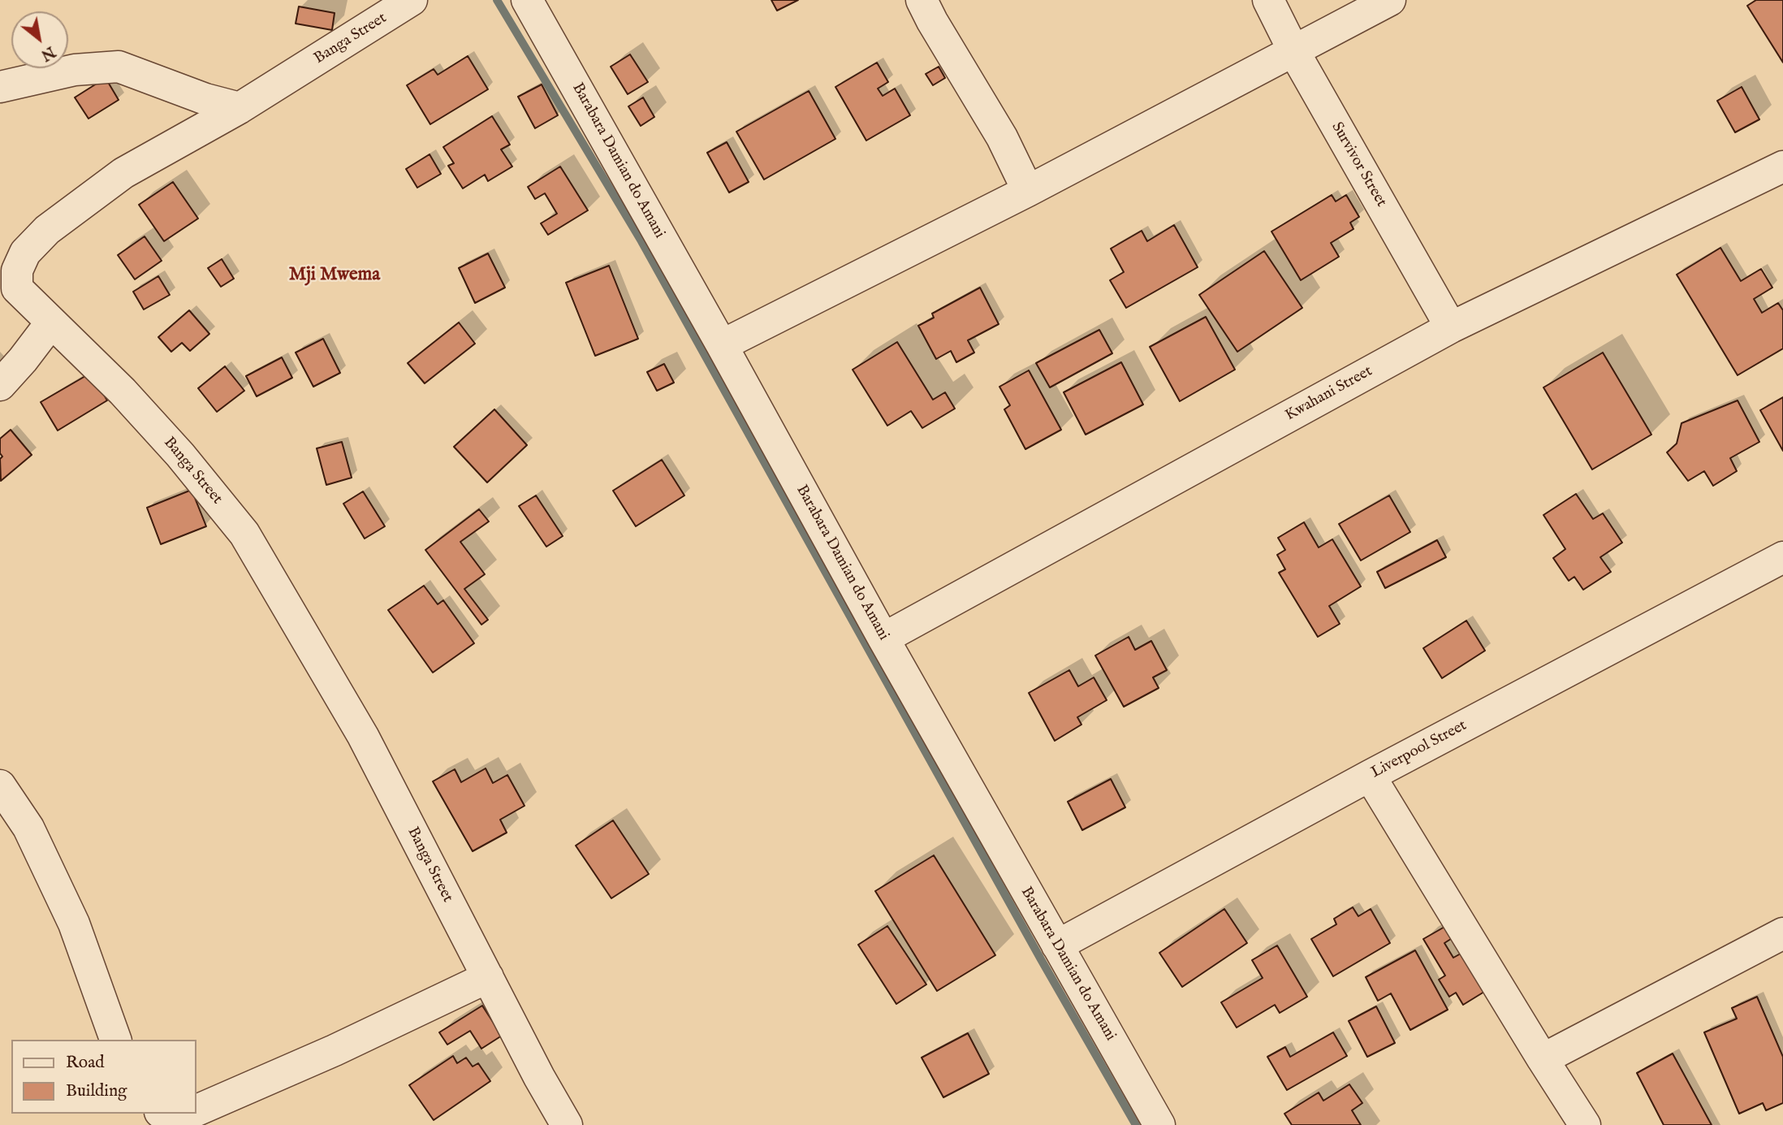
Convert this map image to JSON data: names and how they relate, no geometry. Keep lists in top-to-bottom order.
{
  "streets": {
    "street": [
      "Banga Street",
      "Barabara Damian do Amani",
      "Survivor Street",
      "Kwahani Street",
      "Liverpool Street"
    ]
  },
  "crossings": [
    ["Barabara Damian do Amani", "Kwahani Street"],
    ["Barabara Damian do Amani", "Liverpool Street"],
    ["Survivor Street", "Kwahani Street"]
  ],
  "districts": ["Mji Mwema"],
  "legend": ["Road", "Building"],
  "north": "bottom right"
}
